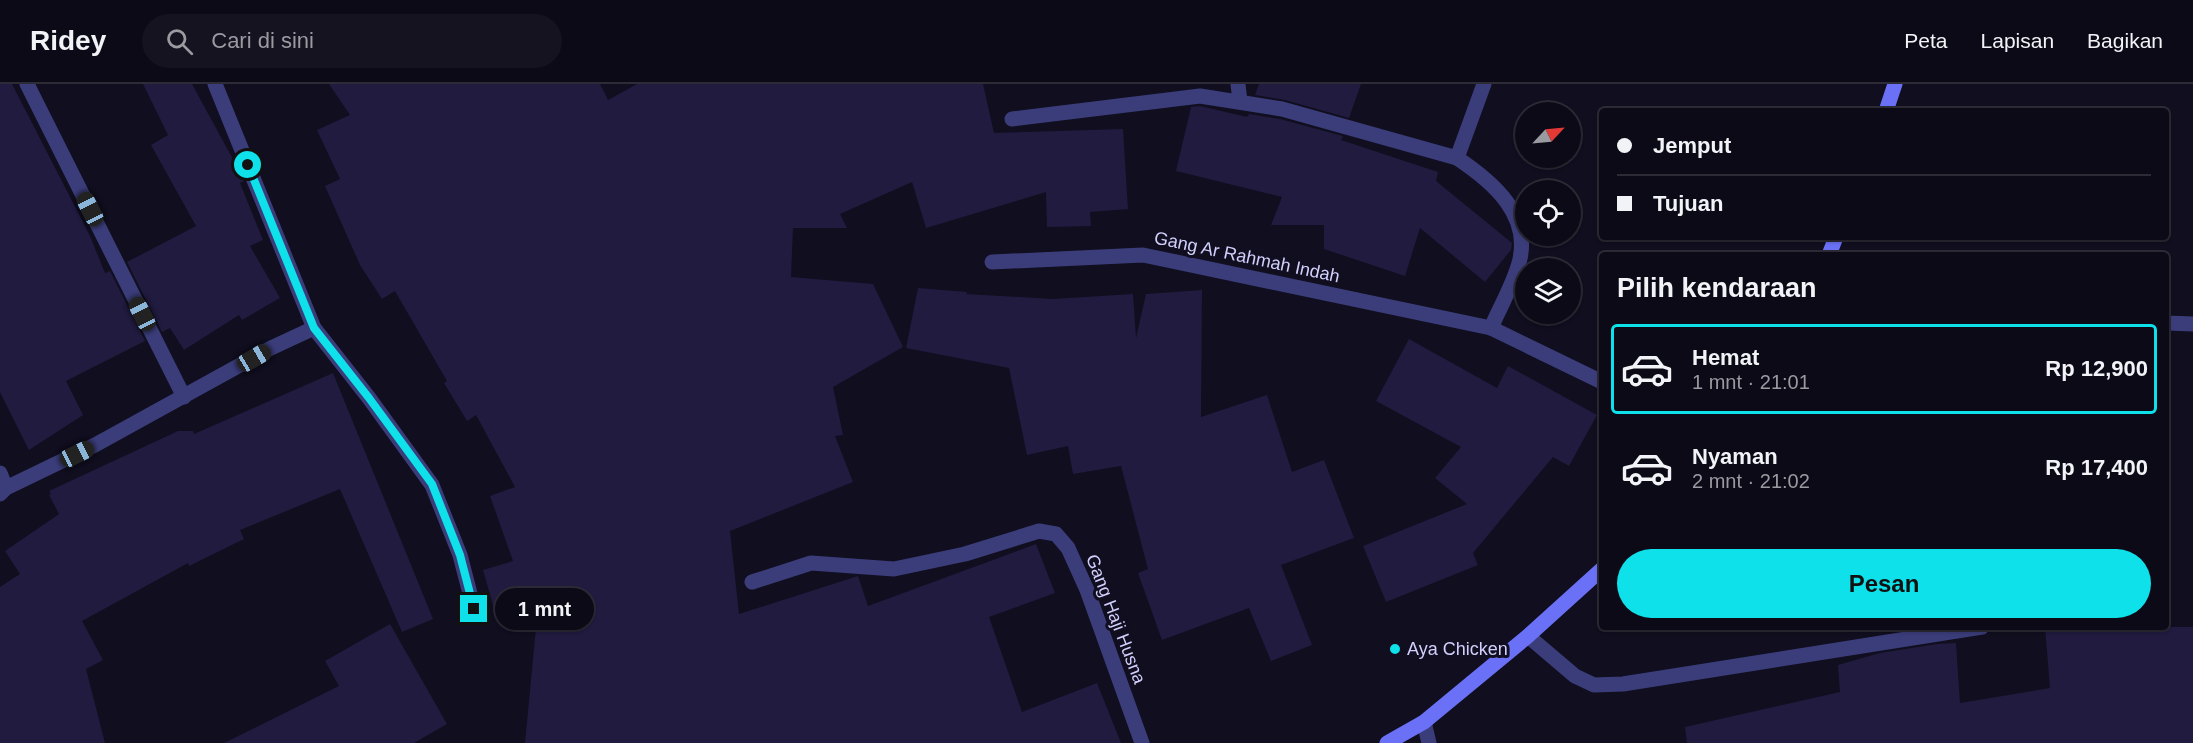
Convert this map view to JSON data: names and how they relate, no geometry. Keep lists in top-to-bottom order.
{
  "streets": {
    "street": ["Gang Ar Rahmah Indah", "Gang Haji Husna"]
  },
  "places": ["Aya Chicken"],
  "north": "top right",
  "page": {
    "header": "Ridey",
    "search": "Cari di sini",
    "nav": ["Peta", "Lapisan", "Bagikan"],
    "banner": ["Jemput", "Tujuan"],
    "heading": "Pilih kendaraan",
    "list": [
      {
        "name": "Hemat",
        "note": "1 mnt · 21:01",
        "value": "Rp 12,900"
      },
      {
        "name": "Nyaman",
        "note": "2 mnt · 21:02",
        "value": "Rp 17,400"
      }
    ],
    "buttons": "Pesan",
    "bubble": "1 mnt"
  }
}
